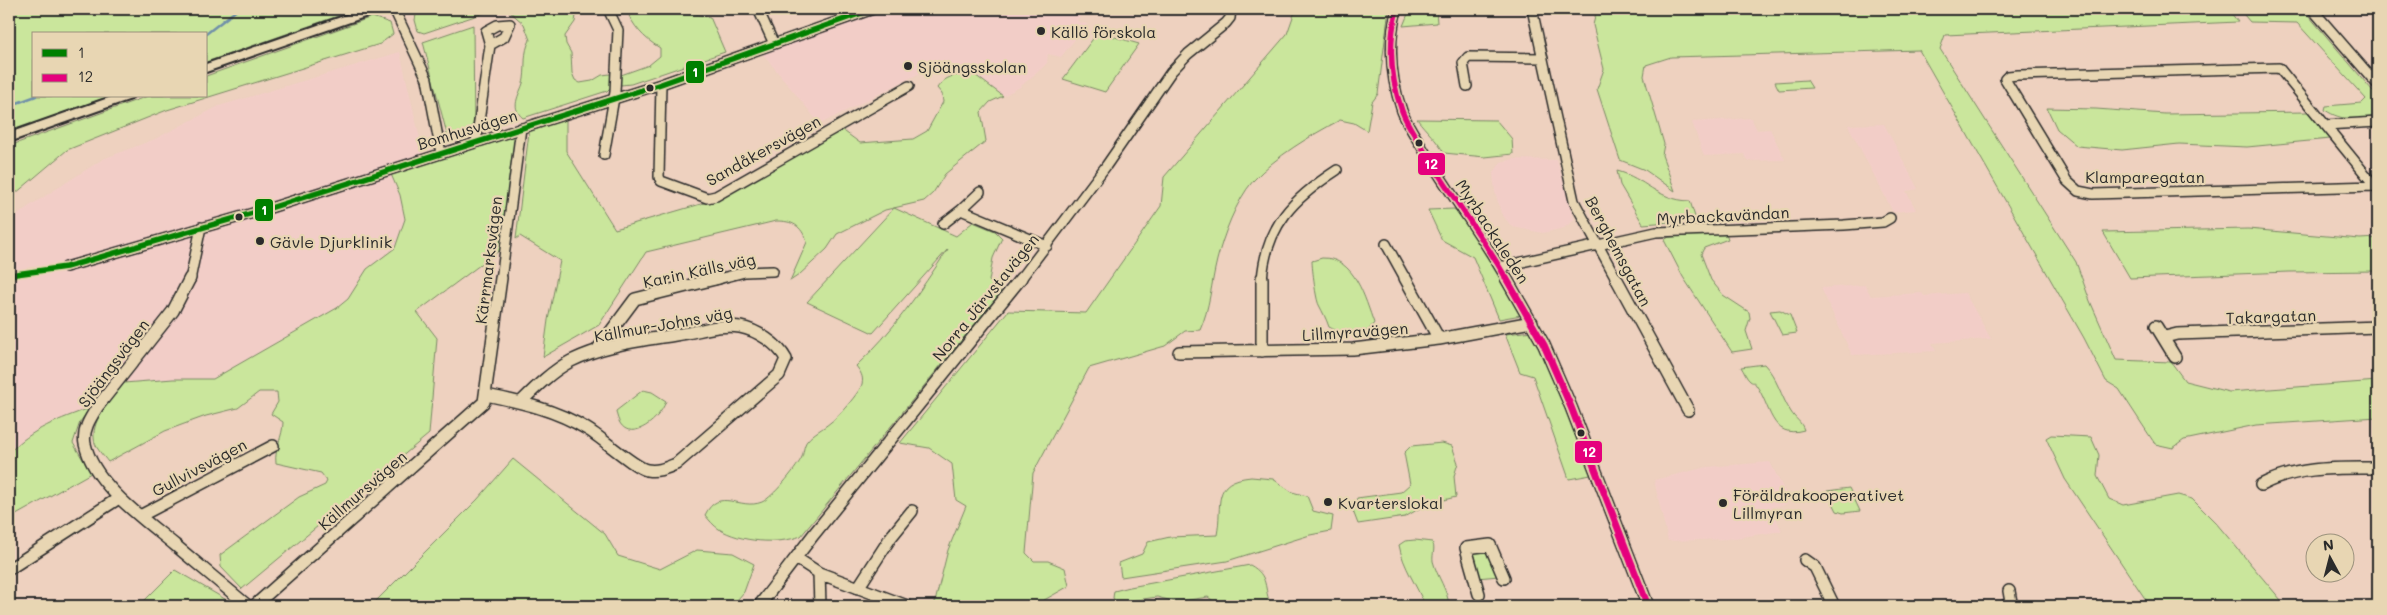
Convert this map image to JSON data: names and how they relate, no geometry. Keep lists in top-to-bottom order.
{
  "streets": {
    "street": [
      "Bomhusvägen",
      "Sandåkersvägen",
      "Klamparegatan",
      "Myrbackavändan",
      "Myrbackaleden",
      "Berghemsgatan",
      "Kärrmarksvägen",
      "Karin Källs väg",
      "Norra Järvstavägen",
      "Takargatan",
      "Källmur-Johns väg",
      "Lillmyravägen",
      "Sjöängsvägen",
      "Gullvivsvägen",
      "Källmursvägen"
    ]
  },
  "crossings": [
    ["Bomhusvägen", "Sandåkersvägen"],
    ["Bomhusvägen", "Kärrmarksvägen"],
    ["Bomhusvägen", "Sjöängsvägen"],
    ["Myrbackavändan", "Myrbackaleden"],
    ["Myrbackavändan", "Berghemsgatan"],
    ["Myrbackaleden", "Lillmyravägen"],
    ["Kärrmarksvägen", "Källmur-Johns väg"],
    ["Kärrmarksvägen", "Källmursvägen"],
    ["Karin Källs väg", "Källmur-Johns väg"],
    ["Källmur-Johns väg", "Källmursvägen"],
    ["Sjöängsvägen", "Gullvivsvägen"]
  ],
  "places": [
    "Källö förskola",
    "Sjöängsskolan",
    "Gävle Djurklinik",
    "Kvarterslokal",
    "Föräldrakooperativet Lillmyran"
  ],
  "lines": ["transit line 1", "transit line 12"],
  "legend": ["1", "12"],
  "north": "top"
}
